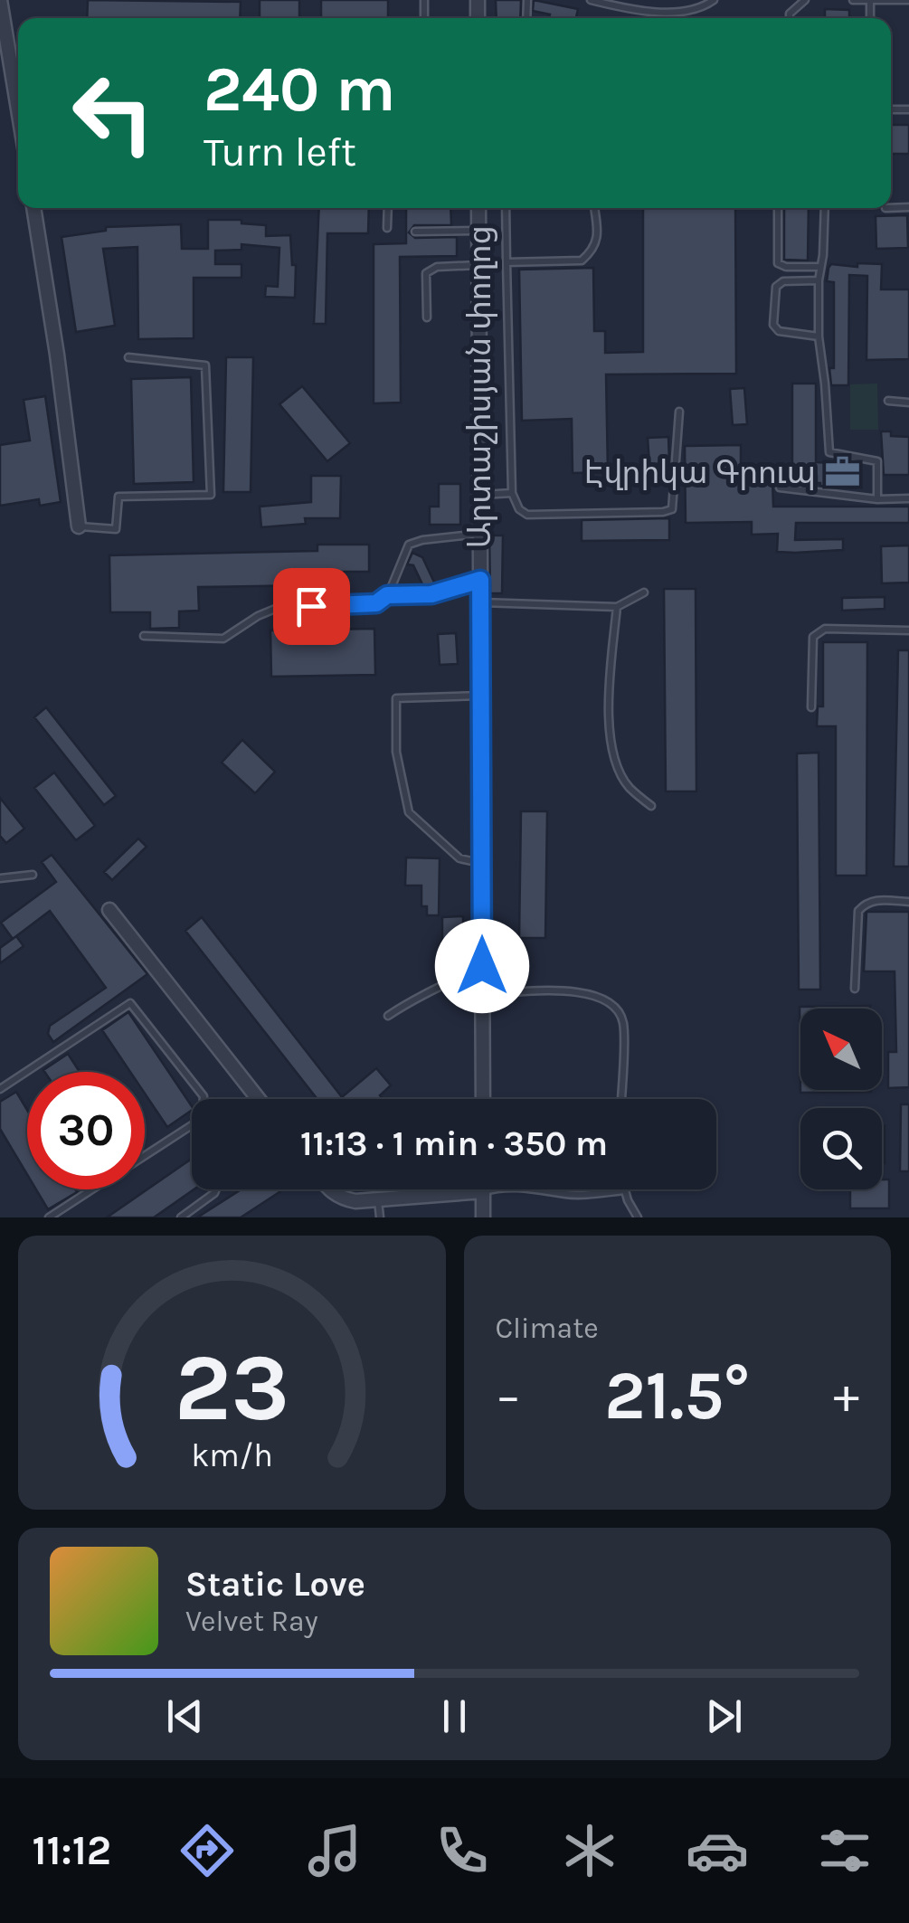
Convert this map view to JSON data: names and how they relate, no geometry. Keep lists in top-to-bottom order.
{
  "streets": {
    "street": ["Արտաշիսյան փողոց"]
  },
  "places": {
    "office": ["Էվրիկա Գրուպ"]
  },
  "north": "top left",
  "page": {
    "turn": ["240 m", "Turn left"],
    "limit": "30",
    "trip": "11:13 · 1 min · 350 m",
    "tile": "Climate",
    "heat": ["−", "21.5°", "+"],
    "song": ["Static Love", "Velvet Ray"],
    "tabs": "11:12",
    "gauge": ["23", "km/h"]
  }
}
